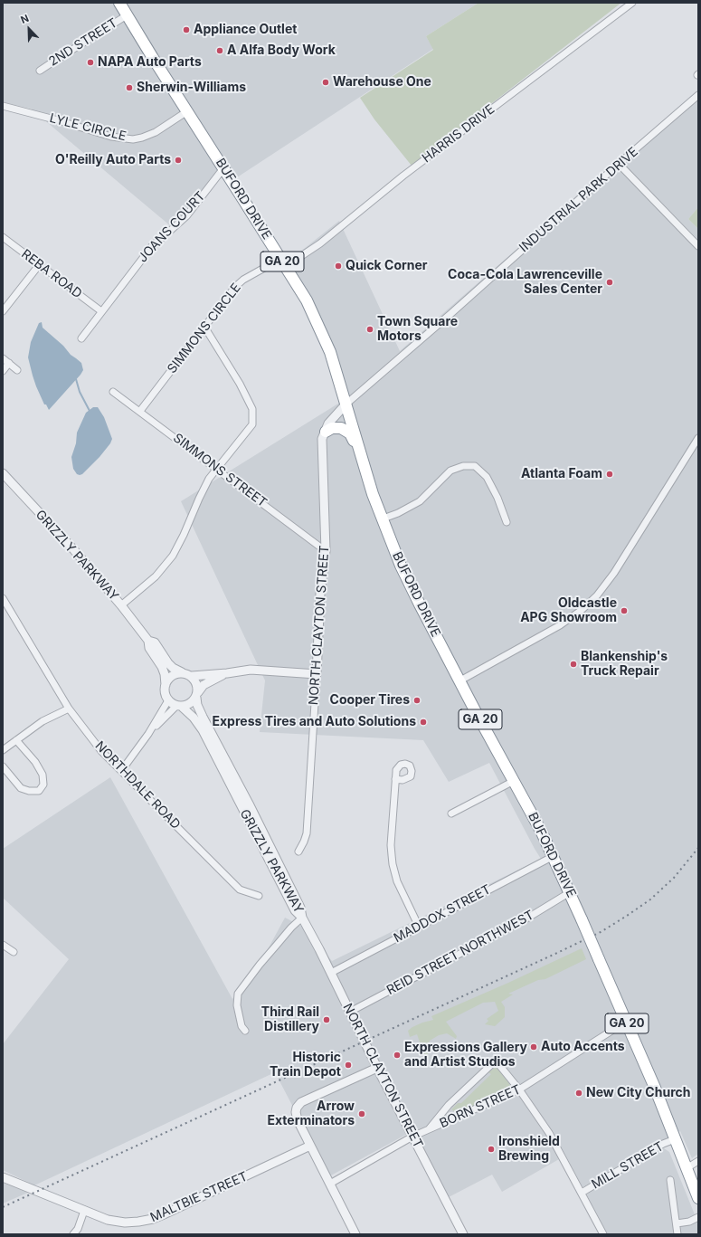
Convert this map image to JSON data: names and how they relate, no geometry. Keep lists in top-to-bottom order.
{
  "streets": {
    "highway": ["BUFORD DRIVE", "GA 20"],
    "street": [
      "2ND STREET",
      "LYLE CIRCLE",
      "HARRIS DRIVE",
      "INDUSTRIAL PARK DRIVE",
      "JOANS COURT",
      "REBA ROAD",
      "SIMMONS CIRCLE",
      "SIMMONS STREET",
      "GRIZZLY PARKWAY",
      "NORTH CLAYTON STREET",
      "NORTHDALE ROAD",
      "MADDOX STREET",
      "REID STREET NORTHWEST",
      "BORN STREET",
      "MILL STREET",
      "MALTBIE STREET"
    ]
  },
  "crossings": [
    ["2ND STREET", "BUFORD DRIVE"],
    ["LYLE CIRCLE", "BUFORD DRIVE"],
    ["HARRIS DRIVE", "BUFORD DRIVE"],
    ["HARRIS DRIVE", "SIMMONS CIRCLE"],
    ["BUFORD DRIVE", "INDUSTRIAL PARK DRIVE"],
    ["BUFORD DRIVE", "JOANS COURT"],
    ["BUFORD DRIVE", "SIMMONS CIRCLE"],
    ["BUFORD DRIVE", "NORTH CLAYTON STREET"],
    ["BUFORD DRIVE", "MADDOX STREET"],
    ["BUFORD DRIVE", "REID STREET NORTHWEST"],
    ["BUFORD DRIVE", "BORN STREET"],
    ["BUFORD DRIVE", "MILL STREET"],
    ["INDUSTRIAL PARK DRIVE", "NORTH CLAYTON STREET"],
    ["JOANS COURT", "REBA ROAD"],
    ["SIMMONS CIRCLE", "SIMMONS STREET"],
    ["SIMMONS STREET", "NORTH CLAYTON STREET"],
    ["GRIZZLY PARKWAY", "NORTH CLAYTON STREET"],
    ["NORTH CLAYTON STREET", "MADDOX STREET"],
    ["NORTH CLAYTON STREET", "REID STREET NORTHWEST"],
    ["NORTH CLAYTON STREET", "BORN STREET"]
  ],
  "places": [
    "Appliance Outlet",
    "A Alfa Body Work",
    "NAPA Auto Parts",
    "Warehouse One",
    "Sherwin-Williams",
    "O'Reilly Auto Parts",
    "Quick Corner",
    "Coca-Cola Lawrenceville Sales Center",
    "Town Square Motors",
    "Atlanta Foam",
    "Oldcastle APG Showroom",
    "Blankenship's Truck Repair",
    "Cooper Tires",
    "Express Tires and Auto Solutions",
    "Third Rail Distillery",
    "Auto Accents",
    "Expressions Gallery and Artist Studios",
    "Historic Train Depot",
    "New City Church",
    "Arrow Exterminators",
    "Ironshield Brewing"
  ],
  "north": "top left"
}
